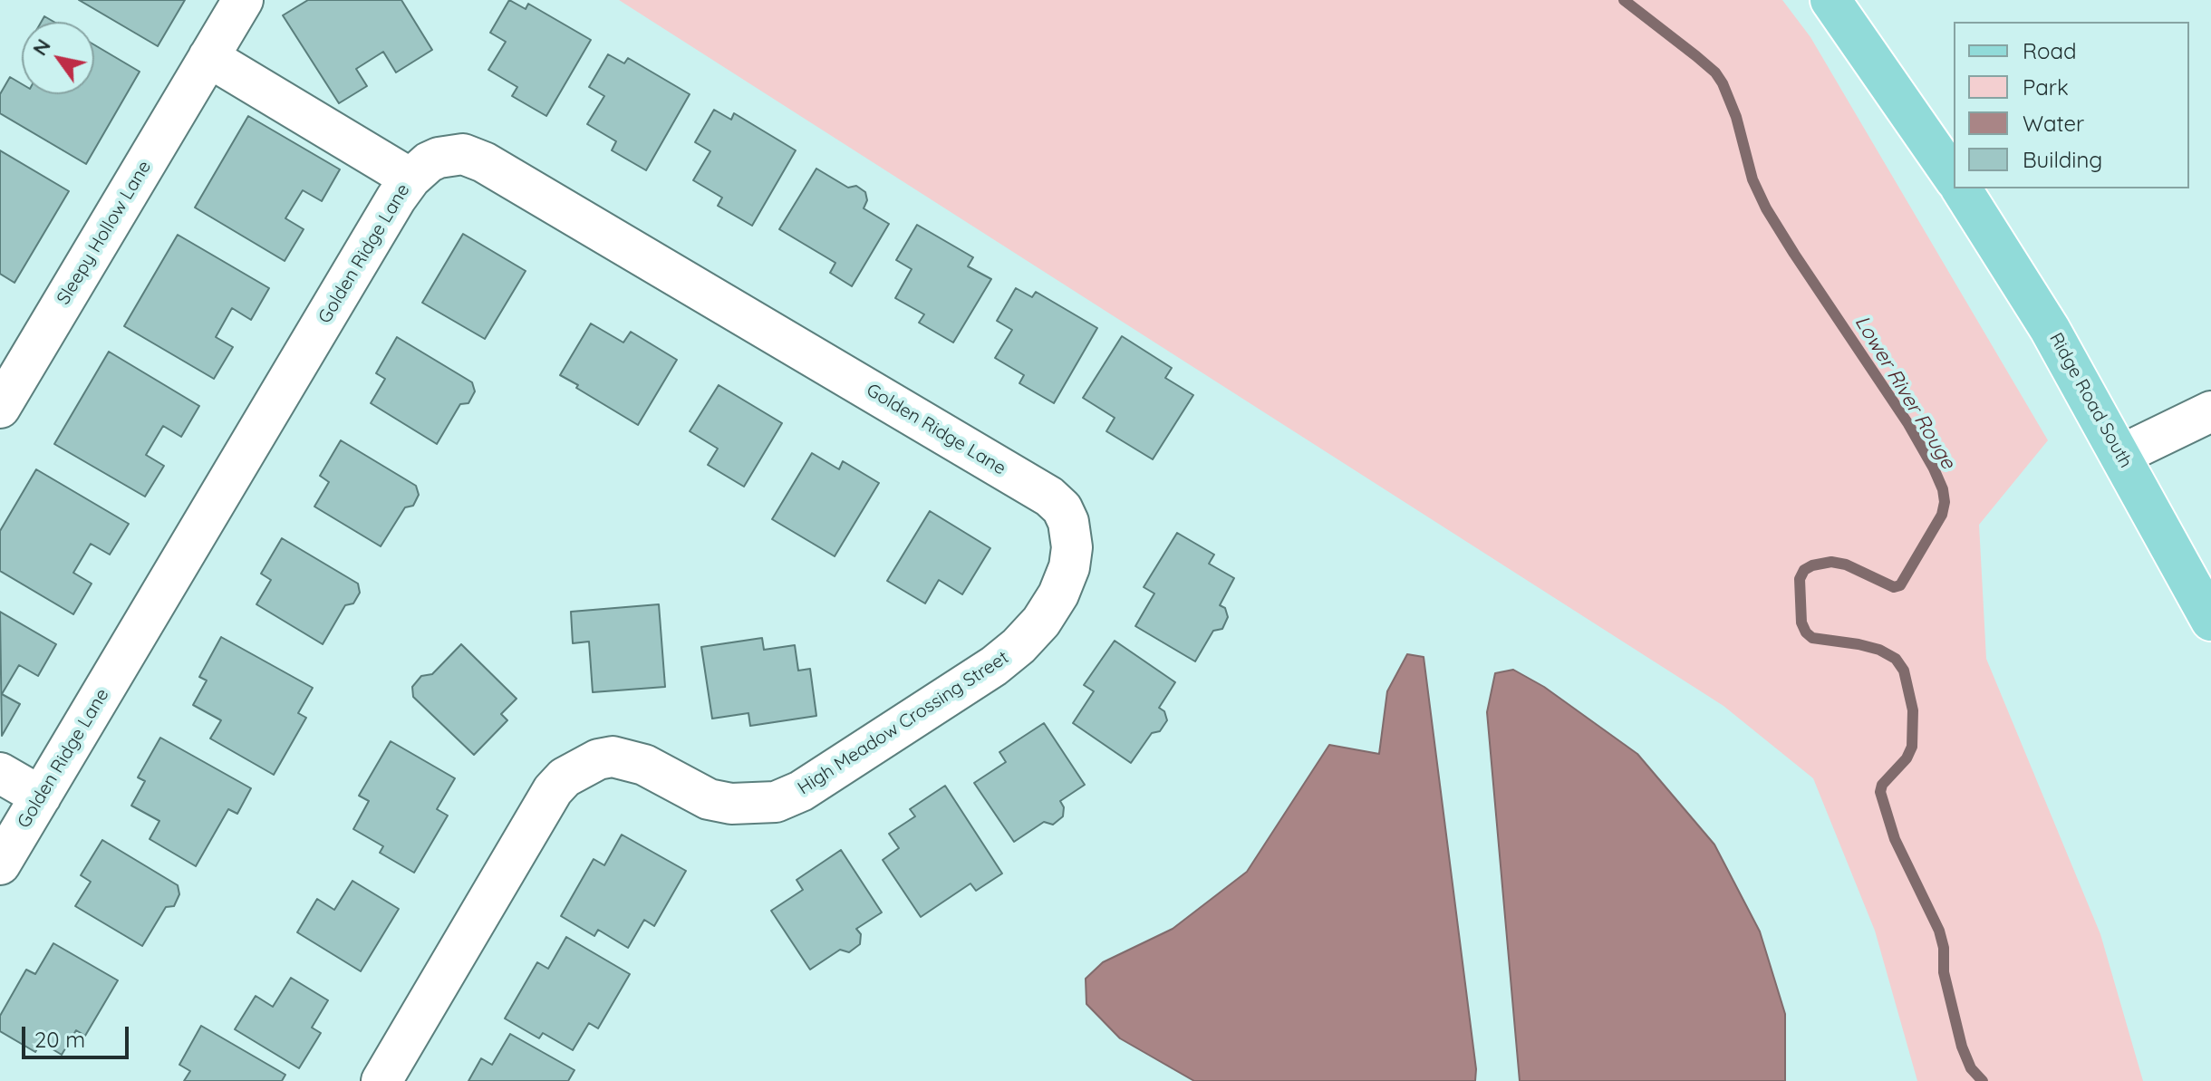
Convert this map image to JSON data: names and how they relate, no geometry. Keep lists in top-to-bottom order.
{
  "streets": {
    "main road": ["Ridge Road South"],
    "street": ["Sleepy Hollow Lane", "Golden Ridge Lane", "High Meadow Crossing Street"]
  },
  "crossings": [
    ["Golden Ridge Lane", "High Meadow Crossing Street"]
  ],
  "water": ["Lower River Rouge"],
  "legend": [
    "Road",
    "Park",
    "Water",
    "Building"
  ],
  "scale_bar": "20 m",
  "north": "top left"
}
